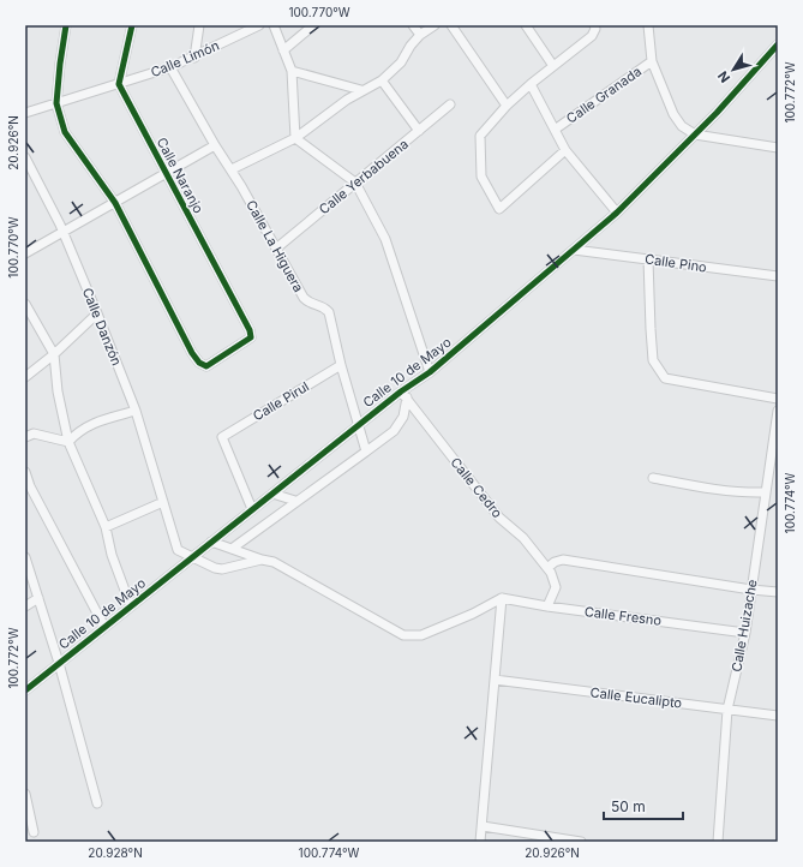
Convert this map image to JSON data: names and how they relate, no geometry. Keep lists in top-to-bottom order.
{
  "streets": {
    "street": [
      "Calle Limón",
      "Calle Granada",
      "Calle Naranjo",
      "Calle Yerbabuena",
      "Calle La Higuera",
      "Calle Pino",
      "Calle Danzón",
      "Calle 10 de Mayo",
      "Calle Pirul",
      "Calle Cedro",
      "Calle Fresno",
      "Calle Huizache",
      "Calle Eucalipto"
    ]
  },
  "crossings": [
    ["Calle Limón", "Calle Naranjo"],
    ["Calle Limón", "Calle La Higuera"],
    ["Calle Yerbabuena", "Calle La Higuera"],
    ["Calle La Higuera", "Calle 10 de Mayo"],
    ["Calle La Higuera", "Calle Pirul"],
    ["Calle Pino", "Calle 10 de Mayo"],
    ["Calle Danzón", "Calle 10 de Mayo"],
    ["Calle 10 de Mayo", "Calle Pirul"],
    ["Calle 10 de Mayo", "Calle Cedro"],
    ["Calle Cedro", "Calle Fresno"],
    ["Calle Fresno", "Calle Huizache"],
    ["Calle Huizache", "Calle Eucalipto"]
  ],
  "scale_bar": "50 m",
  "north": "bottom left",
  "coordinates": [
    "100.770°W",
    "100.772°W",
    "20.926°N",
    "100.774°W",
    "20.928°N"
  ]
}
